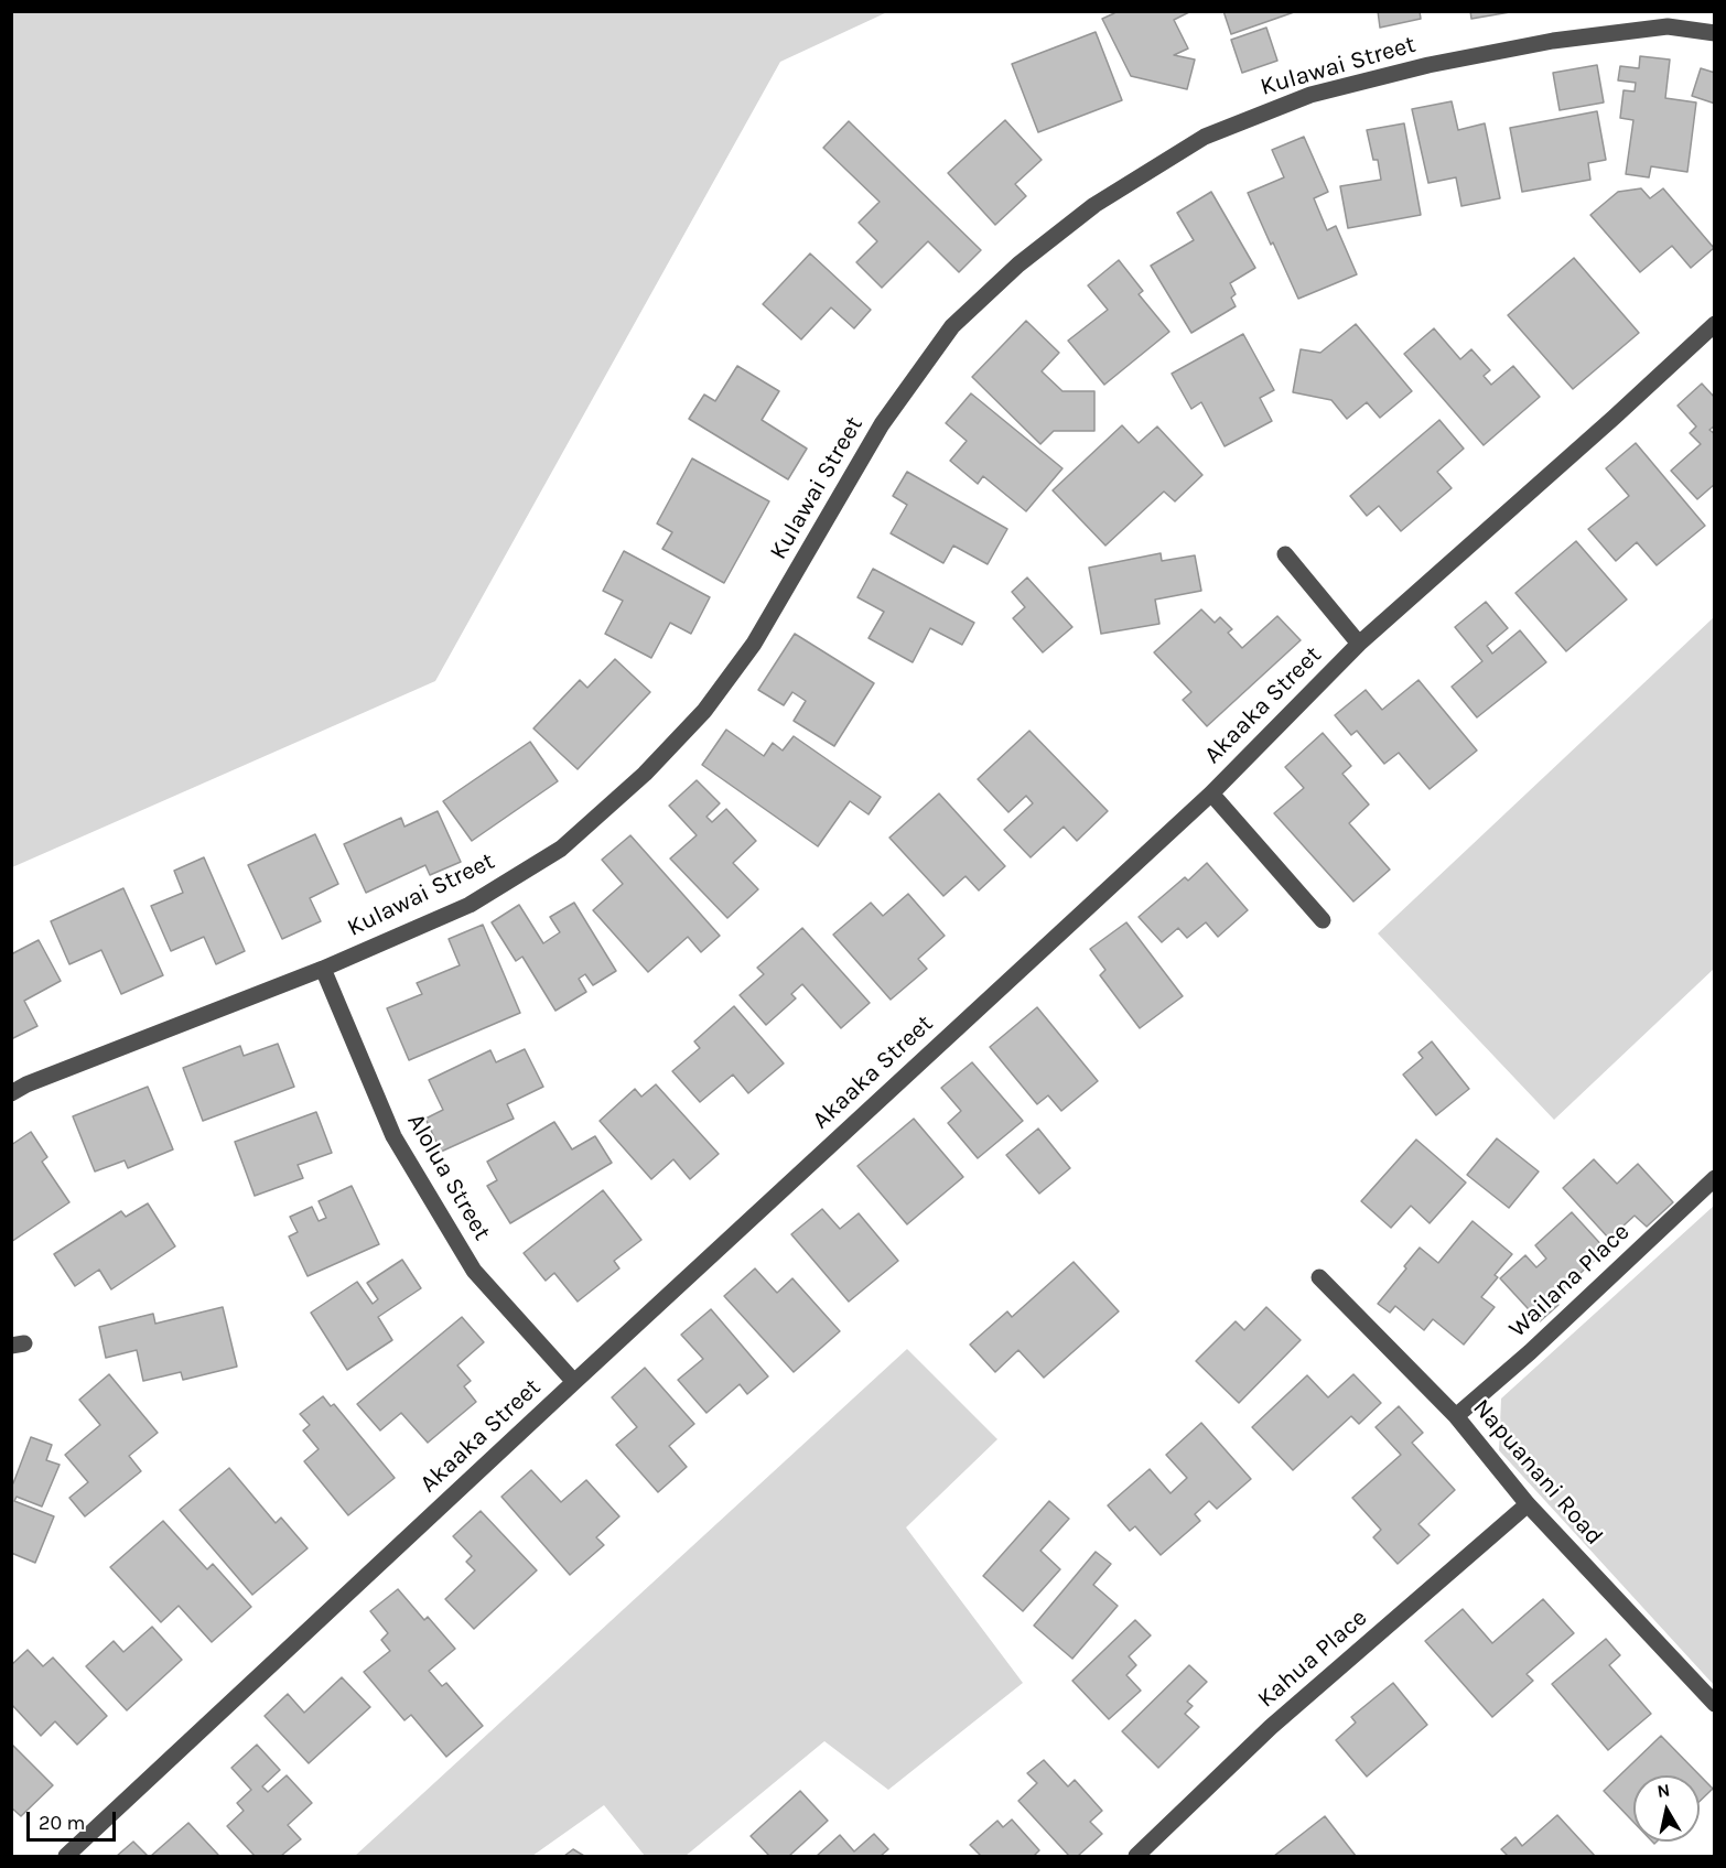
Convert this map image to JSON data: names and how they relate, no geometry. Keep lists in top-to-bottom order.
{
  "streets": {
    "street": [
      "Kulawai Street",
      "Akaaka Street",
      "Alolua Street",
      "Wailana Place",
      "Napuanani Road",
      "Kahua Place"
    ]
  },
  "crossings": [
    ["Kulawai Street", "Alolua Street"],
    ["Akaaka Street", "Alolua Street"],
    ["Wailana Place", "Napuanani Road"],
    ["Napuanani Road", "Kahua Place"]
  ],
  "scale_bar": "20 m",
  "north": "top"
}
